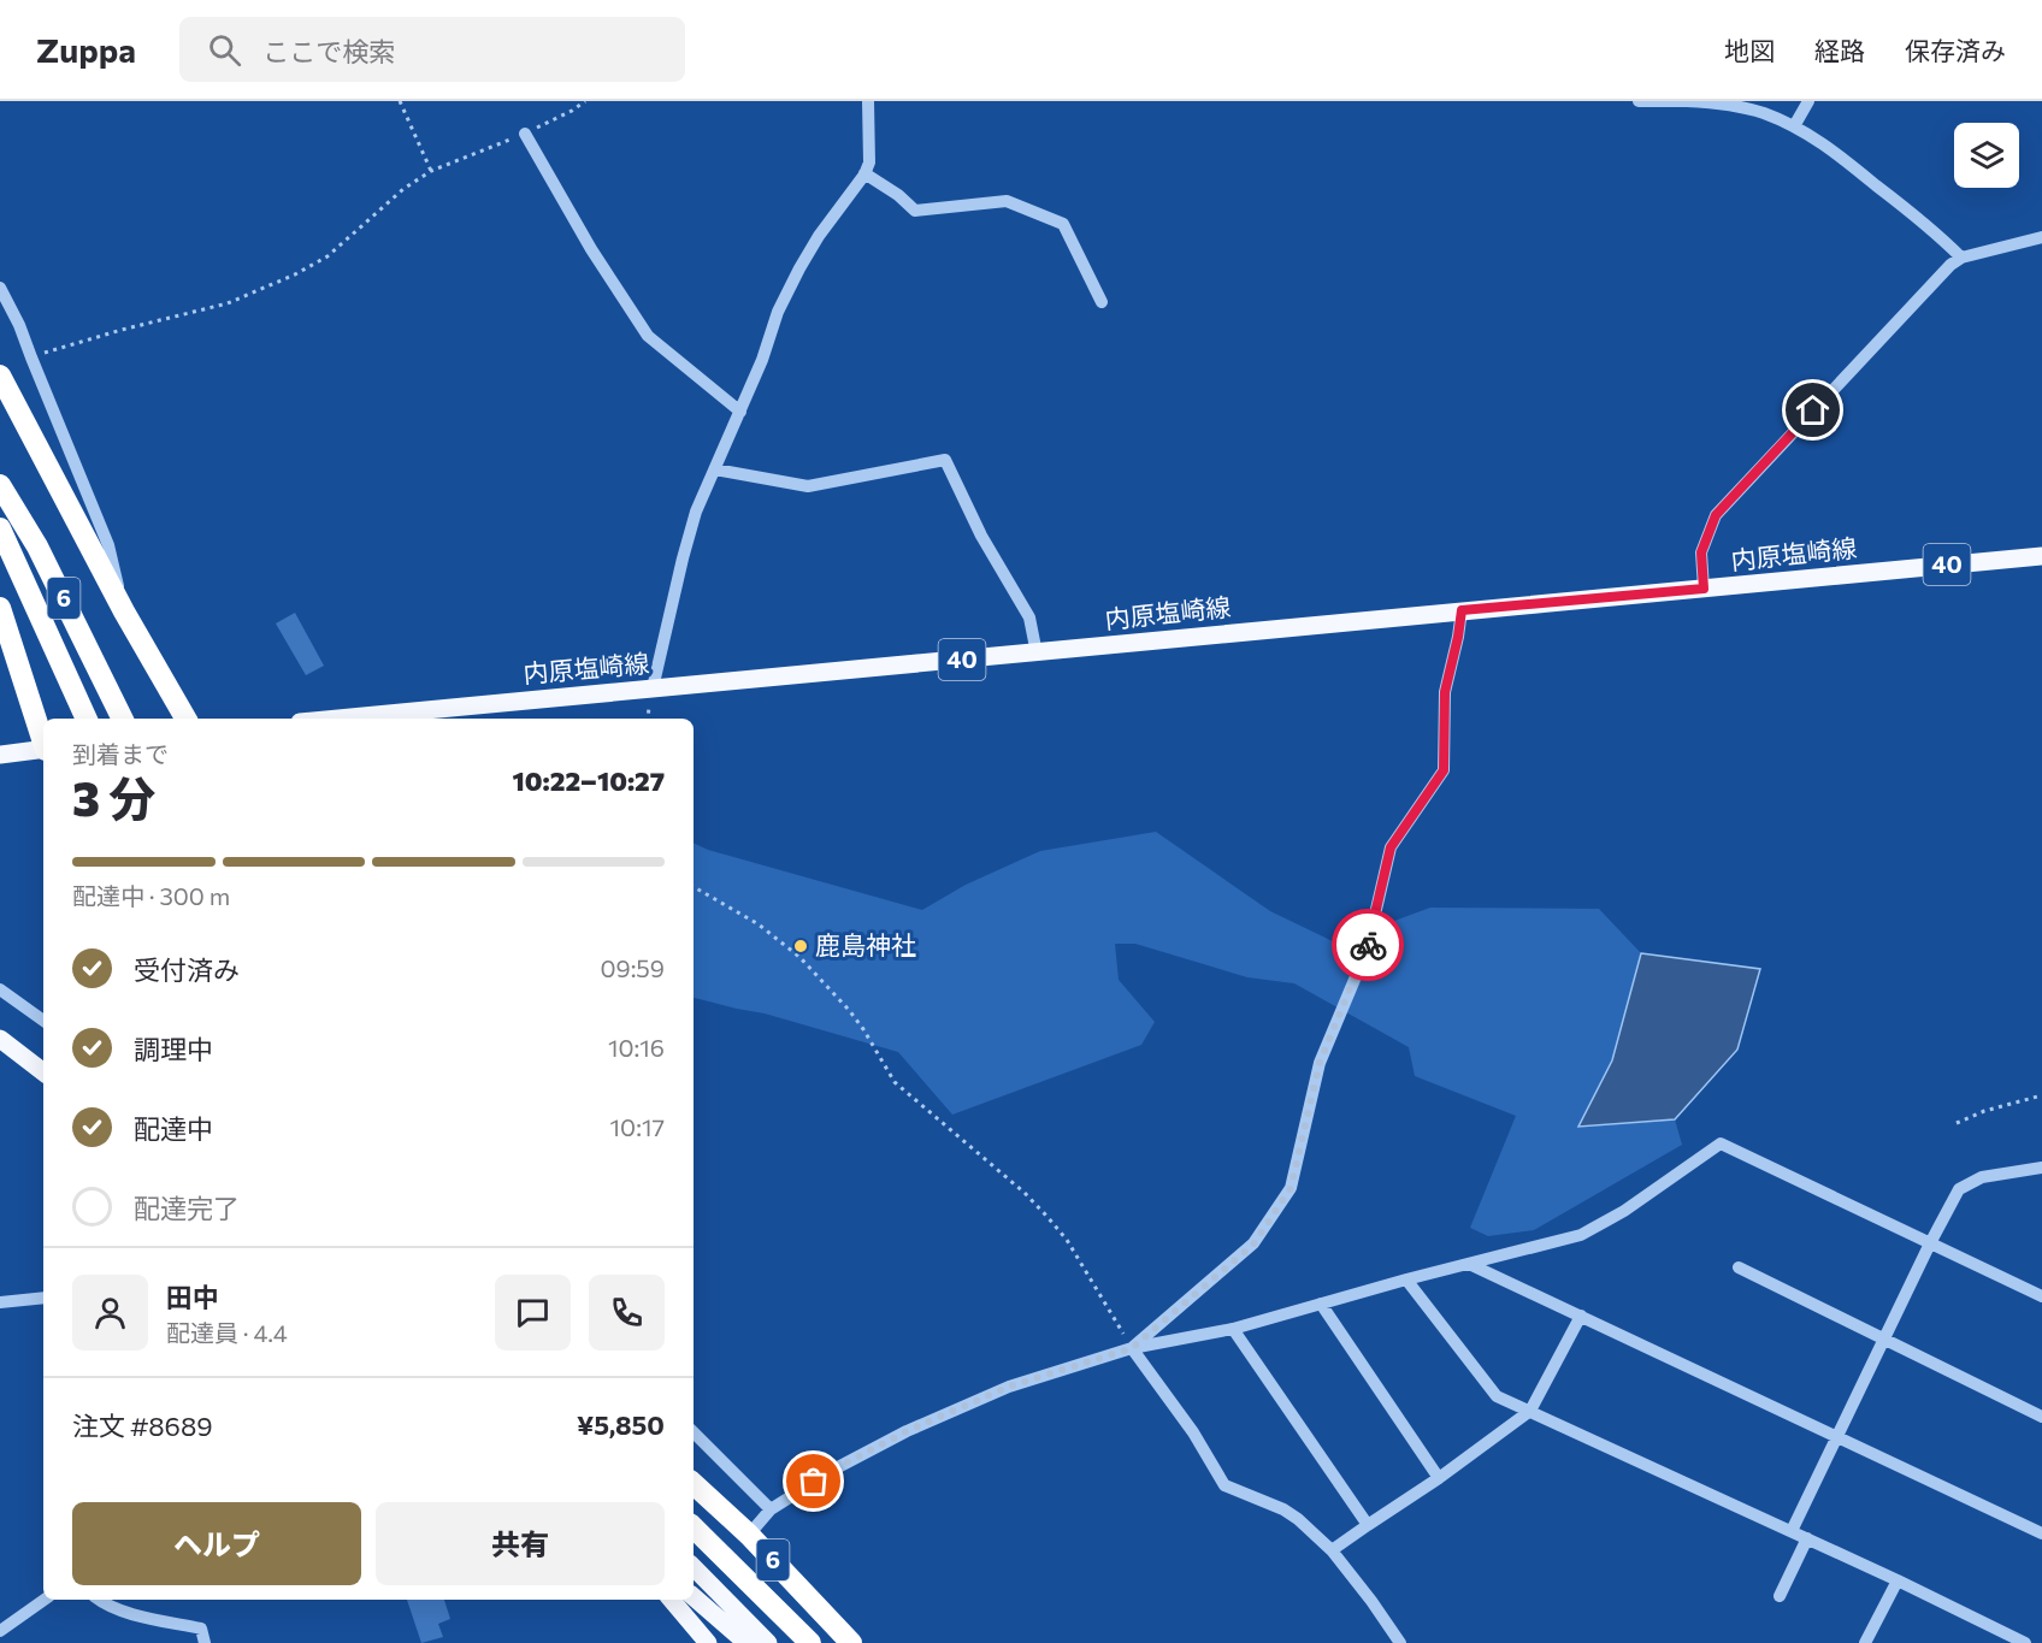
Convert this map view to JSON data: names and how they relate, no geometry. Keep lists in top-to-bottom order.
{
  "streets": {
    "highway": ["6"],
    "main road": ["内原塩崎線", "40"]
  },
  "places": ["鹿島神社"],
  "page": {
    "header": "Zuppa",
    "search": "ここで検索",
    "nav": ["地図", "経路", "保存済み"],
    "heading": ["3 分", "到着まで", "10:22–10:27"],
    "panel": [
      "田中",
      "配達員 · 4.4",
      "注文 #8689",
      "¥5,850"
    ],
    "bar": "配達中 · 300 m",
    "list": [
      ["受付済み", "09:59"],
      ["調理中", "10:16"],
      ["配達中", "10:17"],
      "配達完了"
    ],
    "buttons": ["ヘルプ", "共有"]
  }
}
